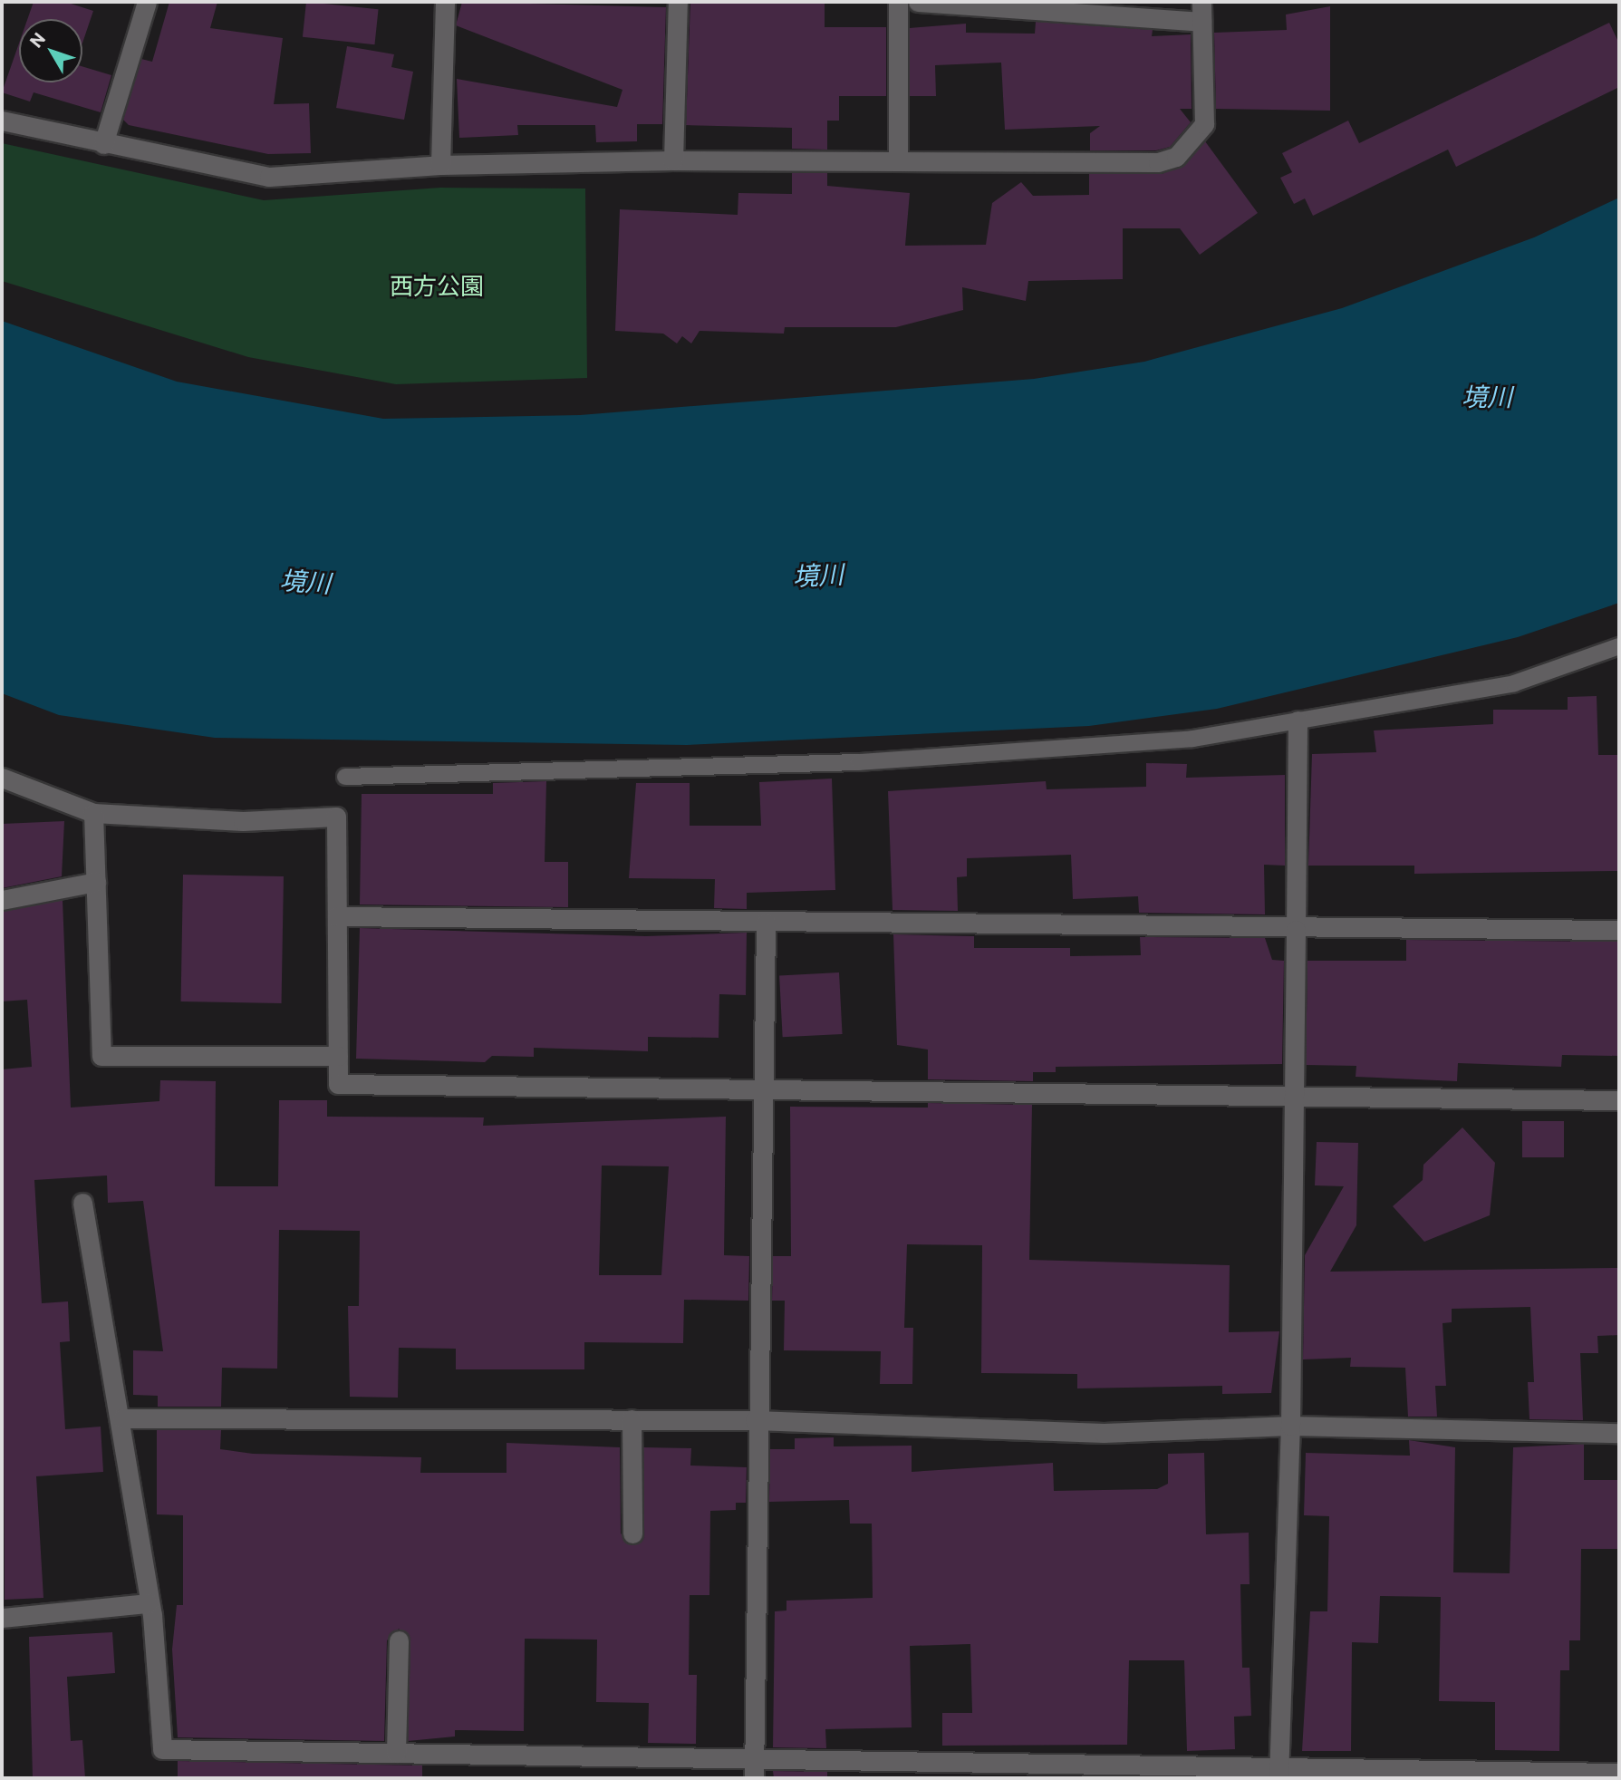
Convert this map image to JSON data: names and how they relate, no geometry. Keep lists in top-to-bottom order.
{
  "water": ["境川"],
  "parks": ["西方公園"],
  "north": "top left"
}
